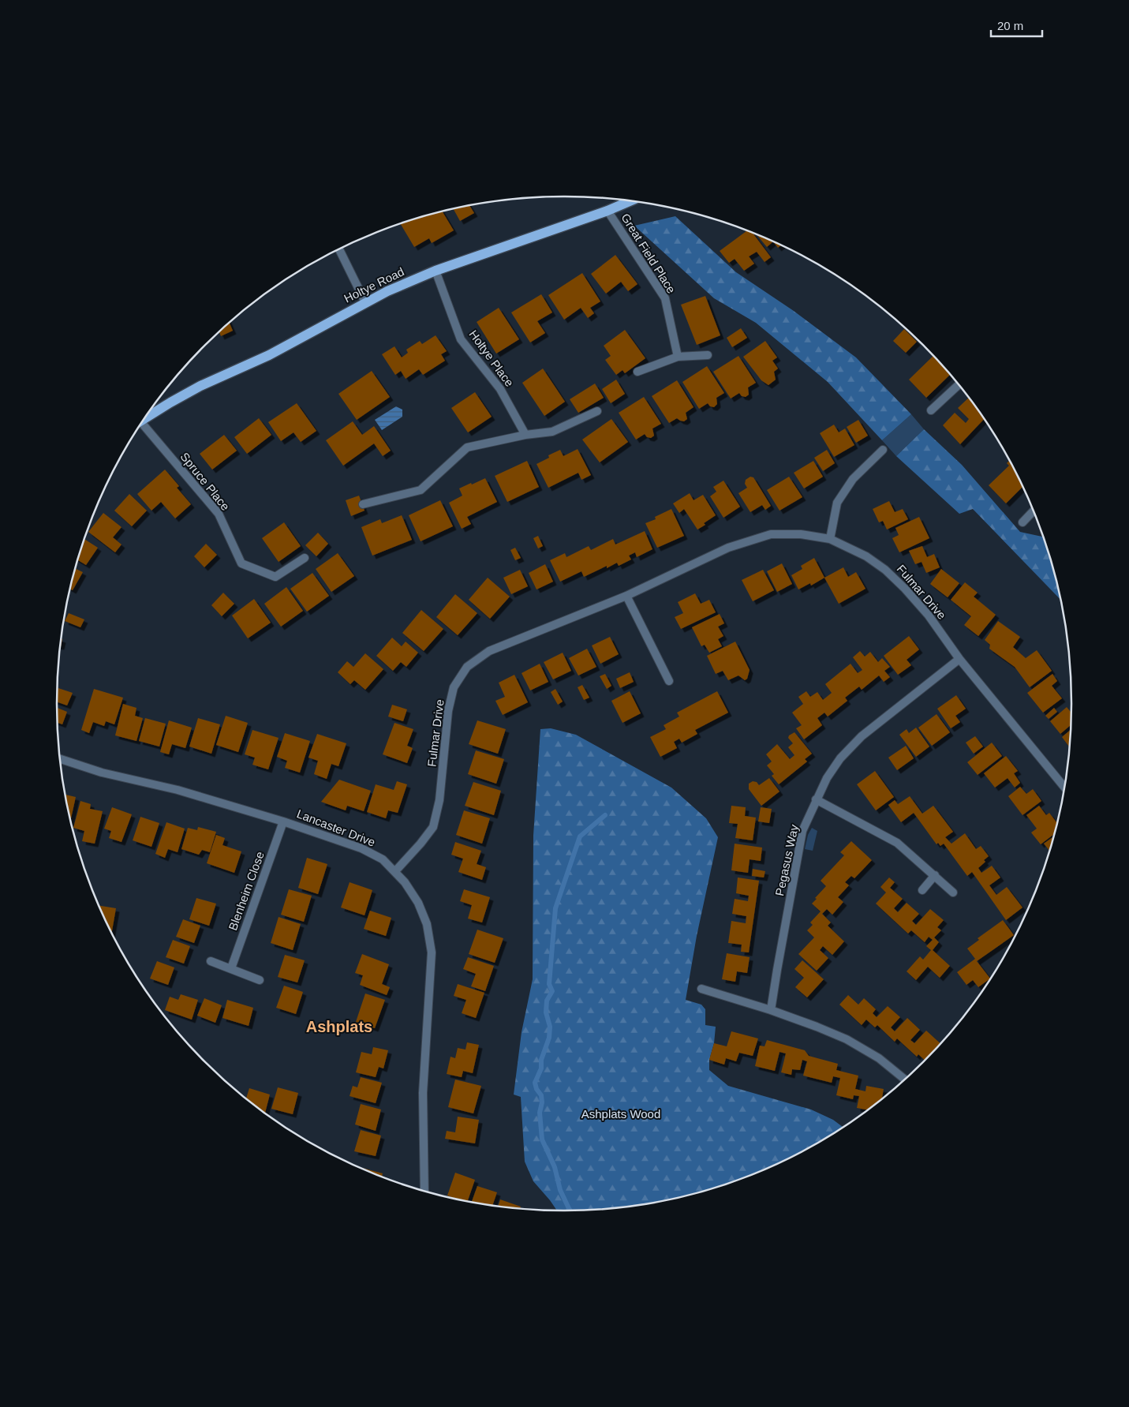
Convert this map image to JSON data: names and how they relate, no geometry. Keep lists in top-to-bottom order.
{
  "streets": {
    "main road": ["Holtye Road"],
    "street": [
      "Great Field Place",
      "Holtye Place",
      "Spruce Place",
      "Fulmar Drive",
      "Lancaster Drive",
      "Pegasus Way",
      "Blenheim Close"
    ]
  },
  "crossings": [
    ["Great Field Place", "Holtye Road"],
    ["Holtye Road", "Holtye Place"],
    ["Fulmar Drive", "Lancaster Drive"],
    ["Fulmar Drive", "Pegasus Way"],
    ["Lancaster Drive", "Blenheim Close"]
  ],
  "districts": ["Ashplats"],
  "parks": ["Ashplats Wood"],
  "scale_bar": "20 m"
}
